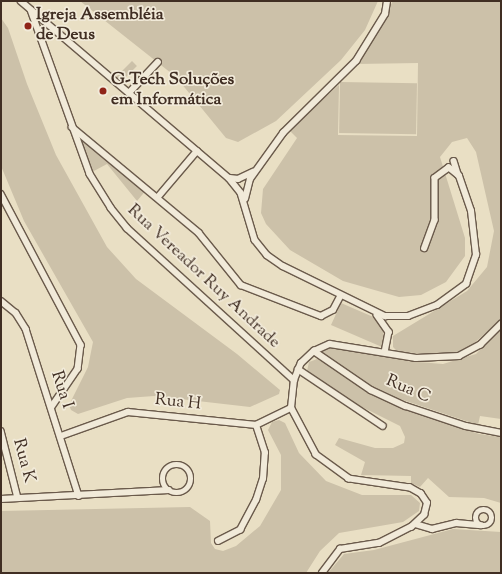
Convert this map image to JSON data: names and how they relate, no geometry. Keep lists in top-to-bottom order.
{
  "streets": {
    "street": [
      "Rua Vereador Ruy Andrade",
      "Rua I",
      "Rua C",
      "Rua H",
      "Rua K"
    ]
  },
  "crossings": [
    ["Rua I", "Rua H"]
  ],
  "places": ["Igreja Assembléia de Deus", "G-Tech Soluções em Informática"]
}
